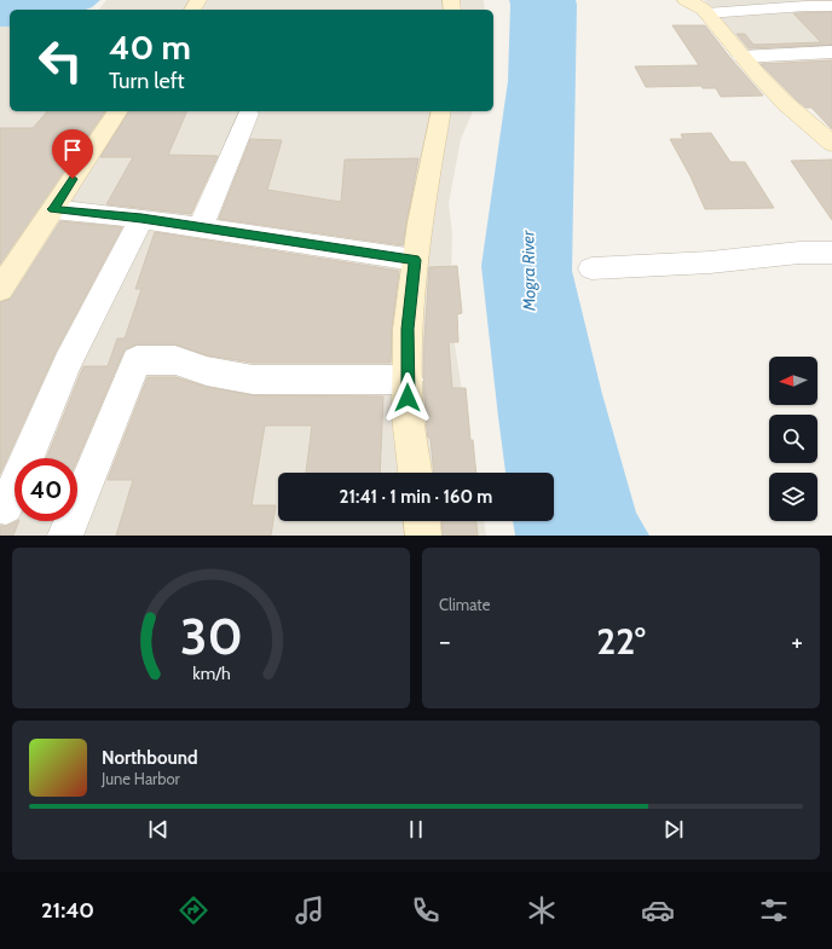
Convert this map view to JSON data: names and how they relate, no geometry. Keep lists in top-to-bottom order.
{
  "water": ["Mogra River"],
  "north": "left",
  "page": {
    "turn": ["40 m", "Turn left"],
    "limit": "40",
    "trip": "21:41 · 1 min · 160 m",
    "tile": "Climate",
    "heat": ["−", "22°", "+"],
    "song": ["Northbound", "June Harbor"],
    "tabs": "21:40",
    "gauge": ["30", "km/h"]
  }
}
